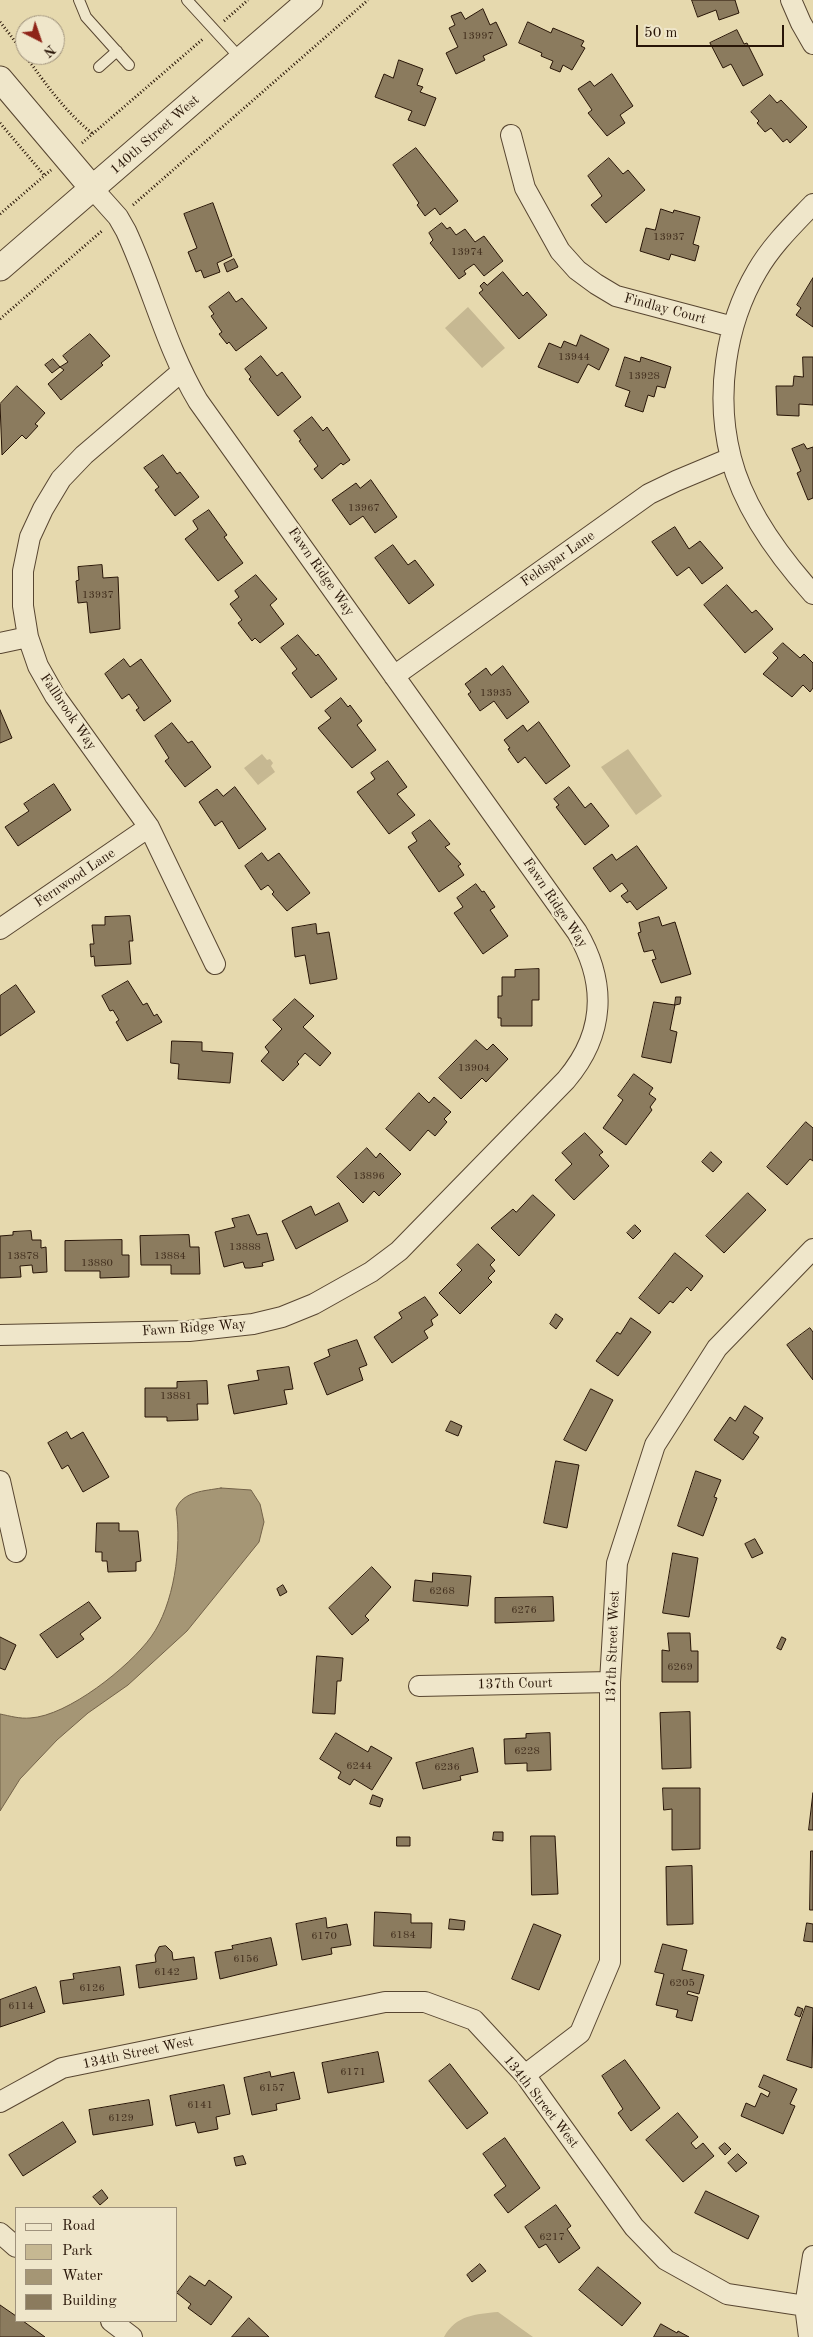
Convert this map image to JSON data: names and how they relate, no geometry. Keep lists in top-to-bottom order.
{
  "streets": {
    "street": [
      "140th Street West",
      "Findlay Court",
      "Feldspar Lane",
      "Fawn Ridge Way",
      "Fallbrook Way",
      "Fernwood Lane",
      "137th Street West",
      "137th Court",
      "134th Street West"
    ]
  },
  "crossings": [
    ["140th Street West", "Fawn Ridge Way"],
    ["Feldspar Lane", "Fawn Ridge Way"],
    ["Fawn Ridge Way", "Fallbrook Way"],
    ["Fallbrook Way", "Fernwood Lane"],
    ["137th Street West", "137th Court"],
    ["137th Street West", "134th Street West"]
  ],
  "house_numbers": [
    "13997",
    "13937",
    "13974",
    "13944",
    "13928",
    "13967",
    "13937",
    "13935",
    "13904",
    "13896",
    "13888",
    "13878",
    "13884",
    "13880",
    "13881",
    "6268",
    "6276",
    "6269",
    "6228",
    "6244",
    "6236",
    "6184",
    "6170",
    "6156",
    "6142",
    "6205",
    "6126",
    "6114",
    "6171",
    "6157",
    "6141",
    "6129",
    "6217"
  ],
  "legend": [
    "Road",
    "Park",
    "Water",
    "Building"
  ],
  "scale_bar": "50 m",
  "north": "bottom right"
}
